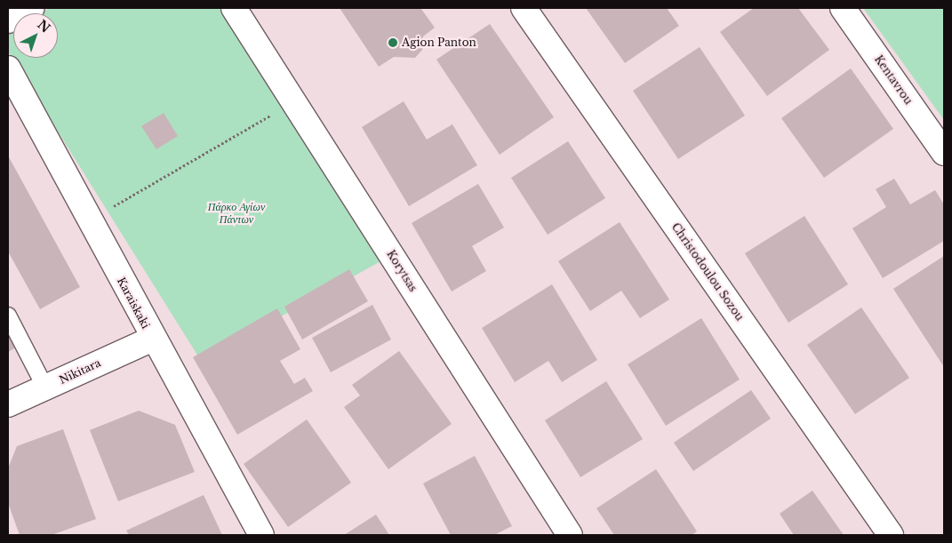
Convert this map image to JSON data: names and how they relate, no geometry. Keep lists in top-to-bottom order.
{
  "streets": {
    "street": [
      "Kentavrou",
      "Korytsas",
      "Christodoulou Sozou",
      "Karaiskaki",
      "Nikitara"
    ]
  },
  "crossings": [
    ["Karaiskaki", "Nikitara"]
  ],
  "parks": ["Πάρκο Αγίων Πάντων"],
  "places": ["Agion Panton"],
  "north": "top right"
}
